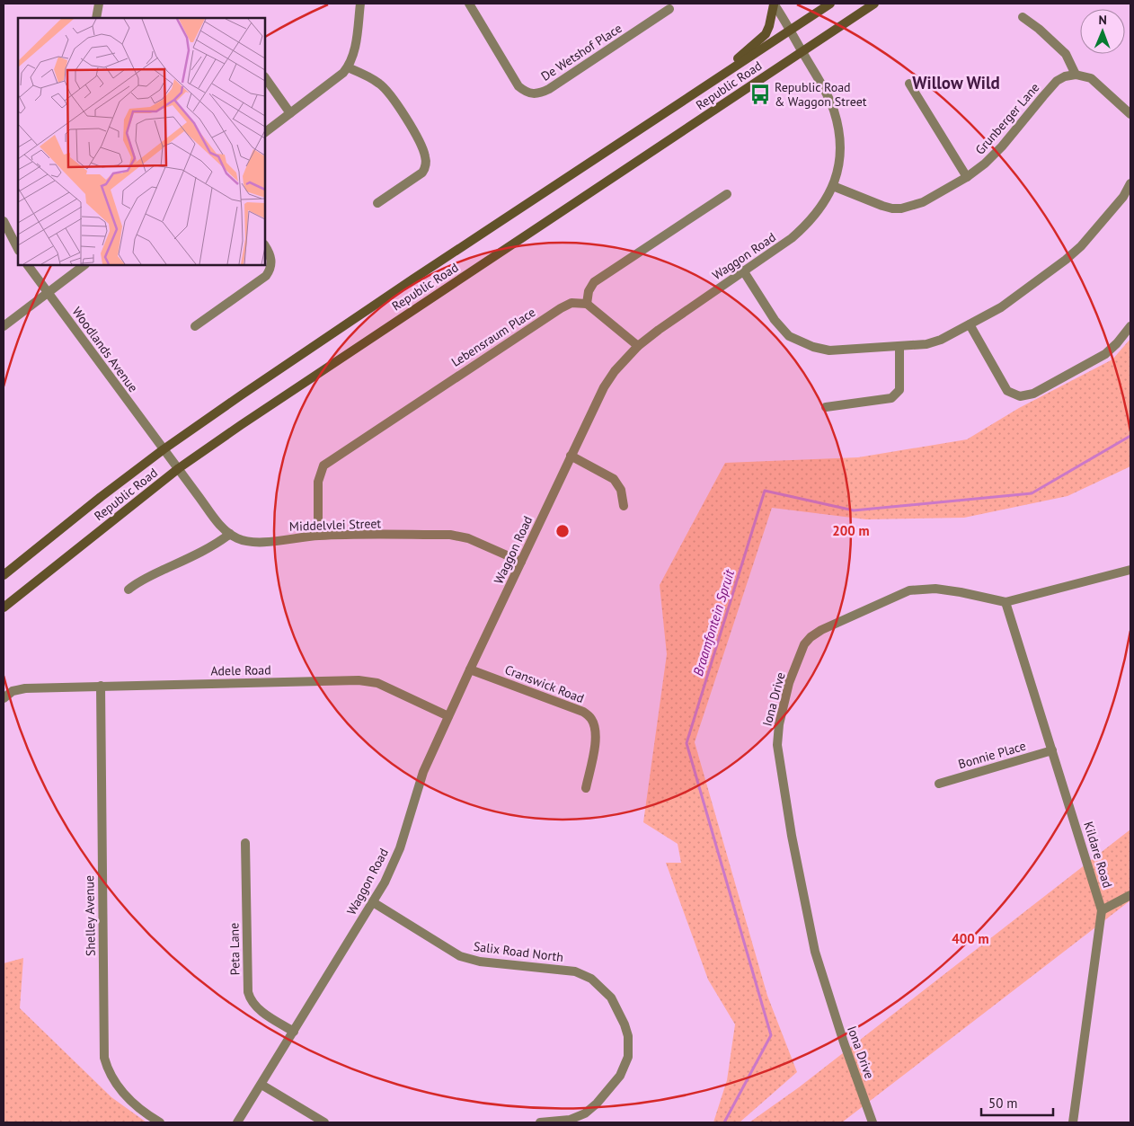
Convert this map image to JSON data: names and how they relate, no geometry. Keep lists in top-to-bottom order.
{
  "streets": {
    "main road": ["Republic Road"],
    "street": [
      "De Wetshof Place",
      "Grunberger Lane",
      "Waggon Road",
      "Lebensraum Place",
      "Woodlands Avenue",
      "Middelvlei Street",
      "Adele Road",
      "Cranswick Road",
      "Iona Drive",
      "Bonnie Place",
      "Kildare Road",
      "Shelley Avenue",
      "Peta Lane",
      "Salix Road North"
    ]
  },
  "crossings": [
    ["Republic Road", "Waggon Road"],
    ["Republic Road", "Woodlands Avenue"],
    ["Republic Road", "Middelvlei Street"],
    ["Grunberger Lane", "Waggon Road"],
    ["Waggon Road", "Middelvlei Street"],
    ["Waggon Road", "Adele Road"],
    ["Waggon Road", "Cranswick Road"],
    ["Waggon Road", "Peta Lane"],
    ["Waggon Road", "Salix Road North"],
    ["Lebensraum Place", "Middelvlei Street"],
    ["Woodlands Avenue", "Middelvlei Street"],
    ["Adele Road", "Shelley Avenue"],
    ["Iona Drive", "Kildare Road"],
    ["Bonnie Place", "Kildare Road"]
  ],
  "districts": ["Willow Wild"],
  "water": ["Braamfontein Spruit"],
  "places": {
    "bus stop": ["Republic Road & Waggon Street"]
  },
  "scale_bar": "50 m",
  "north": "top",
  "rings": ["200 m", "400 m"]
}
